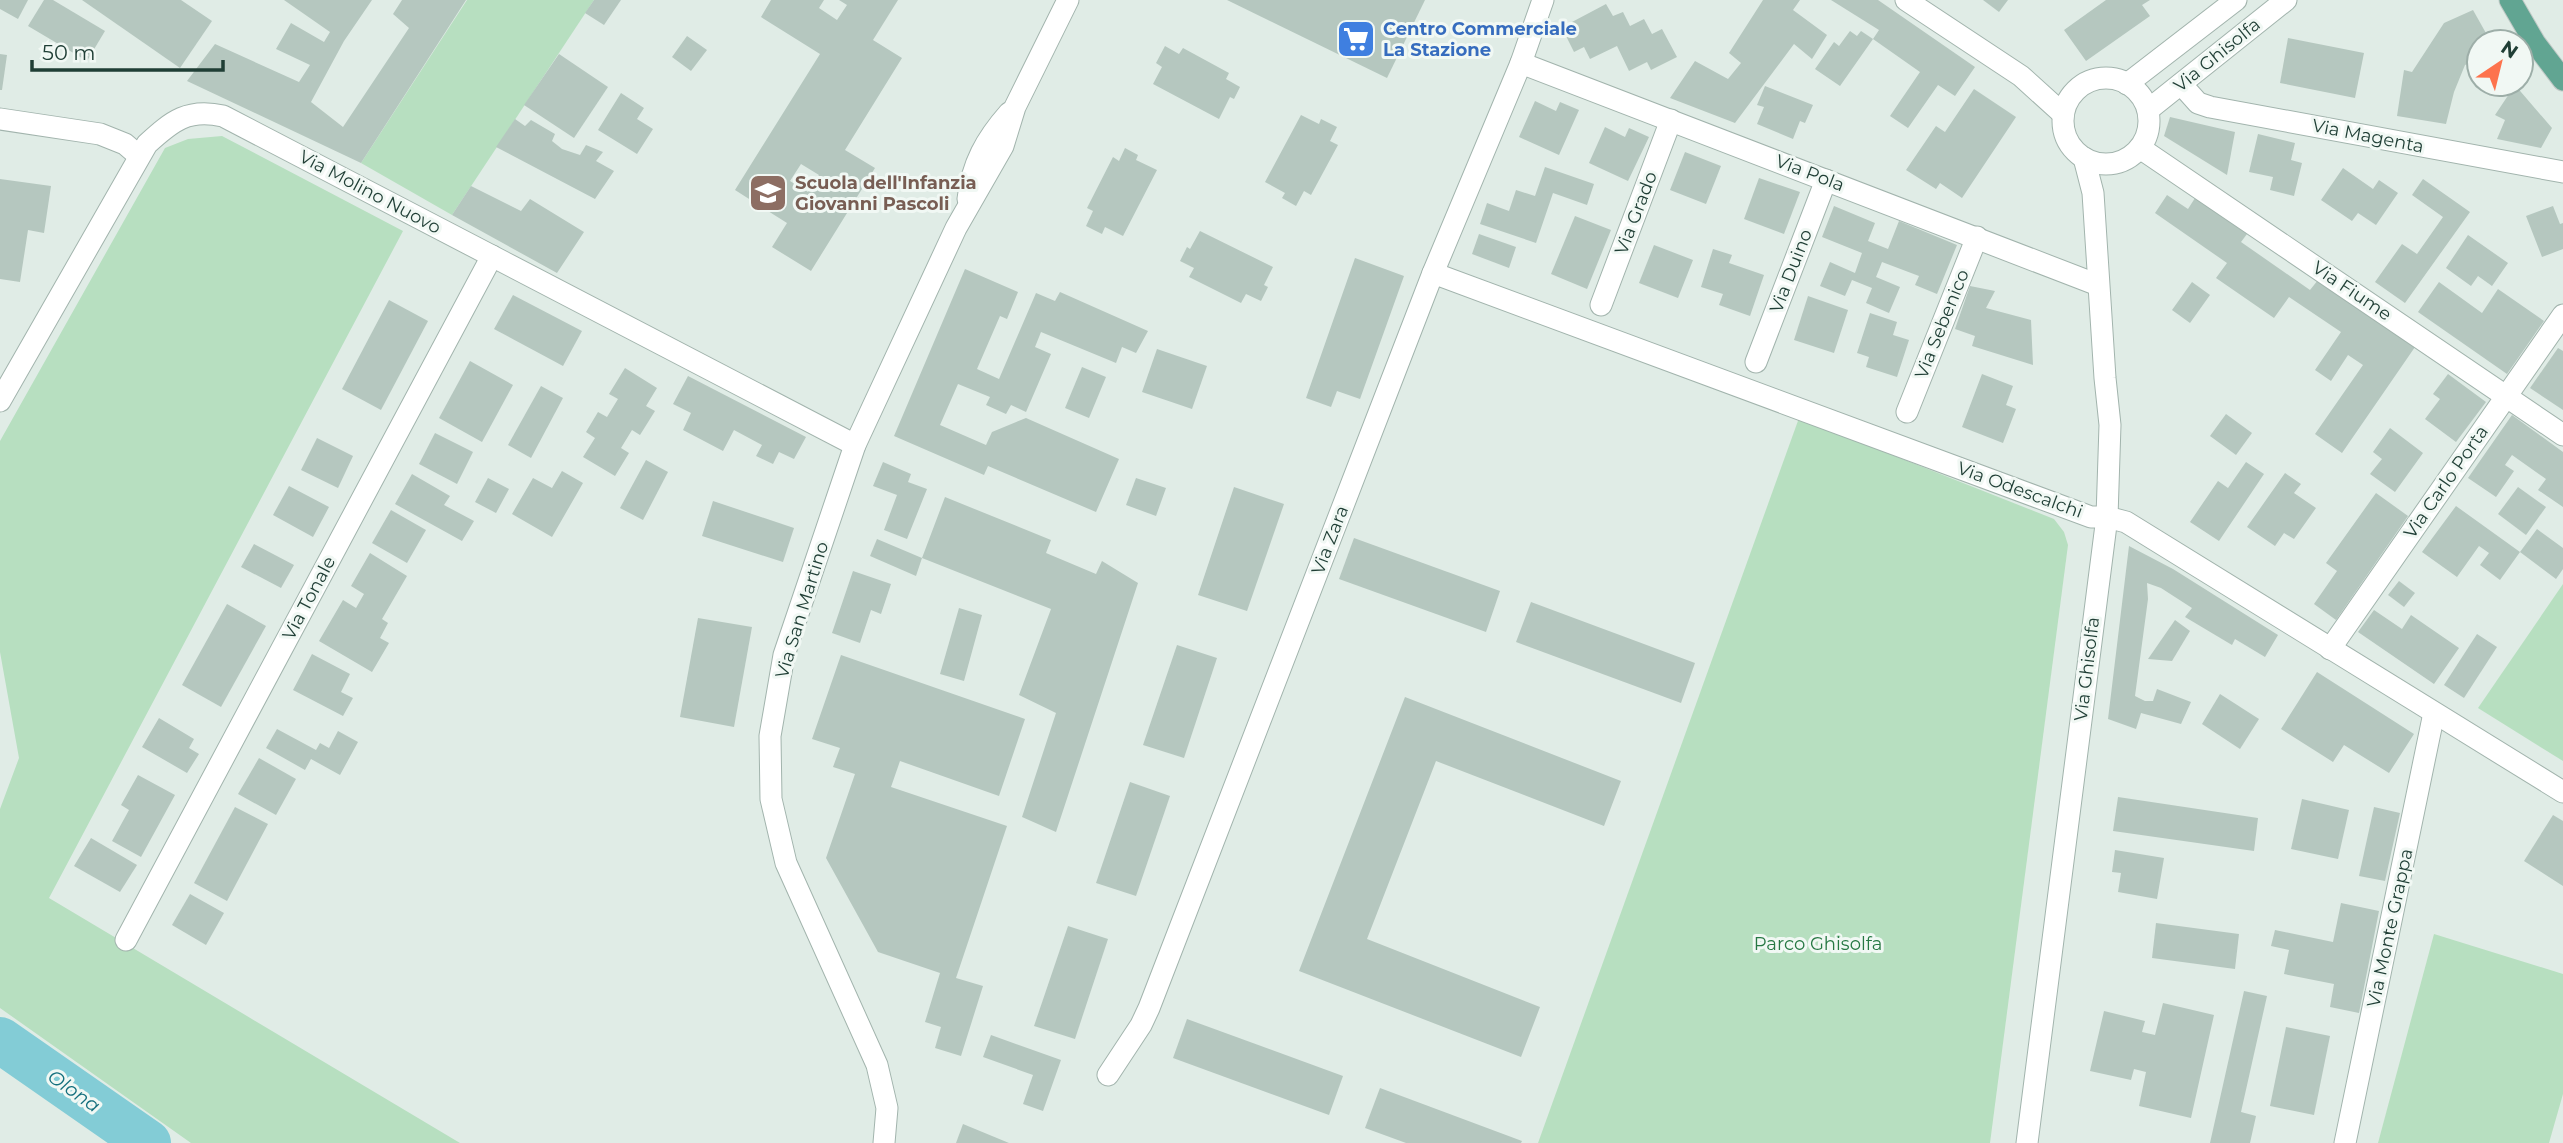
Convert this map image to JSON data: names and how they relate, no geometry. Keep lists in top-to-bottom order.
{
  "streets": {
    "street": [
      "Via Ghisolfa",
      "Via Magenta",
      "Via Pola",
      "Via Molino Nuovo",
      "Via Grado",
      "Via Duino",
      "Via Fiume",
      "Via Sebenico",
      "Via Carlo Porta",
      "Via Odescalchi",
      "Via Zara",
      "Via Tonale",
      "Via San Martino",
      "Via Monte Grappa"
    ]
  },
  "crossings": [
    ["Via Ghisolfa", "Via Magenta"],
    ["Via Ghisolfa", "Via Pola"],
    ["Via Ghisolfa", "Via Fiume"],
    ["Via Ghisolfa", "Via Odescalchi"],
    ["Via Pola", "Via Grado"],
    ["Via Pola", "Via Duino"],
    ["Via Pola", "Via Sebenico"],
    ["Via Pola", "Via Zara"],
    ["Via Molino Nuovo", "Via Tonale"],
    ["Via Molino Nuovo", "Via San Martino"],
    ["Via Fiume", "Via Carlo Porta"],
    ["Via Carlo Porta", "Via Odescalchi"],
    ["Via Odescalchi", "Via Zara"],
    ["Via Odescalchi", "Via Monte Grappa"]
  ],
  "water": ["Olona"],
  "parks": ["Parco Ghisolfa"],
  "places": {
    "supermarket": ["Centro Commerciale La Stazione"],
    "school or university": ["Scuola dell'Infanzia Giovanni Pascoli"]
  },
  "scale_bar": "50 m",
  "north": "top right"
}
